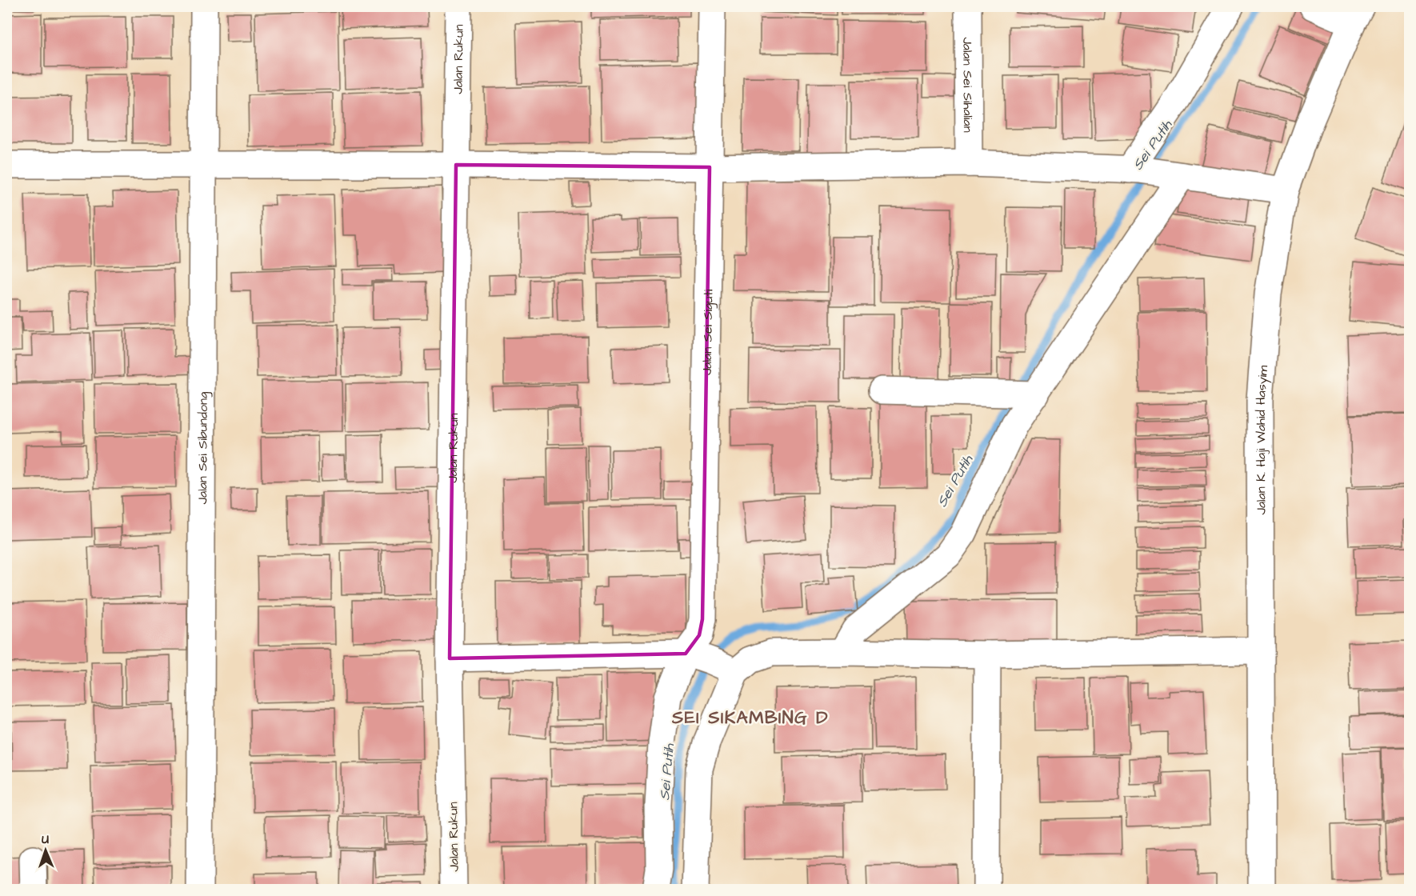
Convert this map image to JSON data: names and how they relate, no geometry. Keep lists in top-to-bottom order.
{
  "streets": {
    "street": [
      "Jalan Rukun",
      "Jalan Sei Sihalian",
      "Jalan Sei Siguti",
      "Jalan K. Haji Wahid Hasyim",
      "Jalan Sei Sibundong"
    ]
  },
  "districts": ["SEI SIKAMBING D"],
  "water": ["Sei Putih"],
  "north": "top"
}
